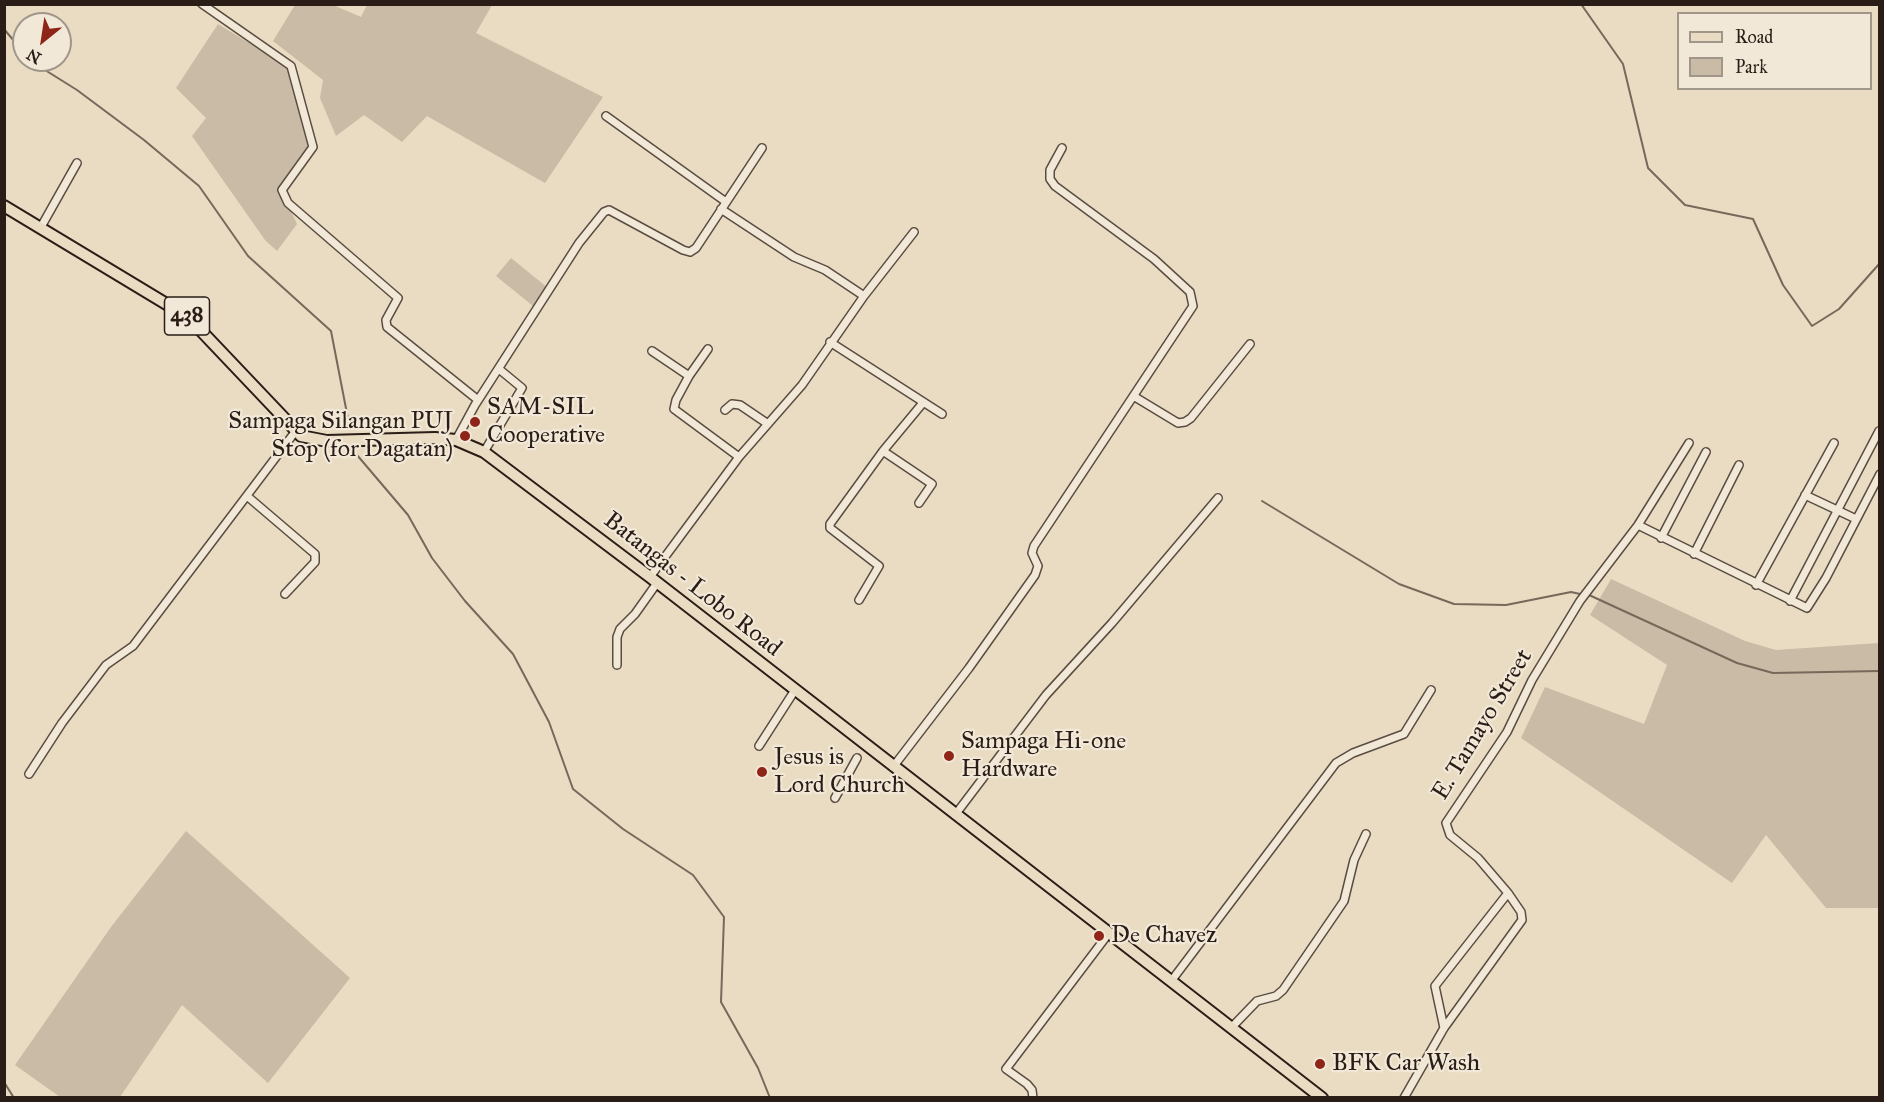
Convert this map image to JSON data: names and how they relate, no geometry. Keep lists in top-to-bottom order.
{
  "streets": {
    "main road": ["438", "Batangas - Lobo Road"],
    "street": ["E. Tamayo Street"]
  },
  "crossings": [
    ["438", "Batangas - Lobo Road"]
  ],
  "places": [
    "SAM-SIL Cooperative",
    "Sampaga Silangan PUJ Stop (for Dagatan)",
    "Sampaga Hi-one Hardware",
    "Jesus is Lord Church",
    "De Chavez",
    "BFK Car Wash"
  ],
  "legend": ["Road", "Park"],
  "north": "bottom left"
}
